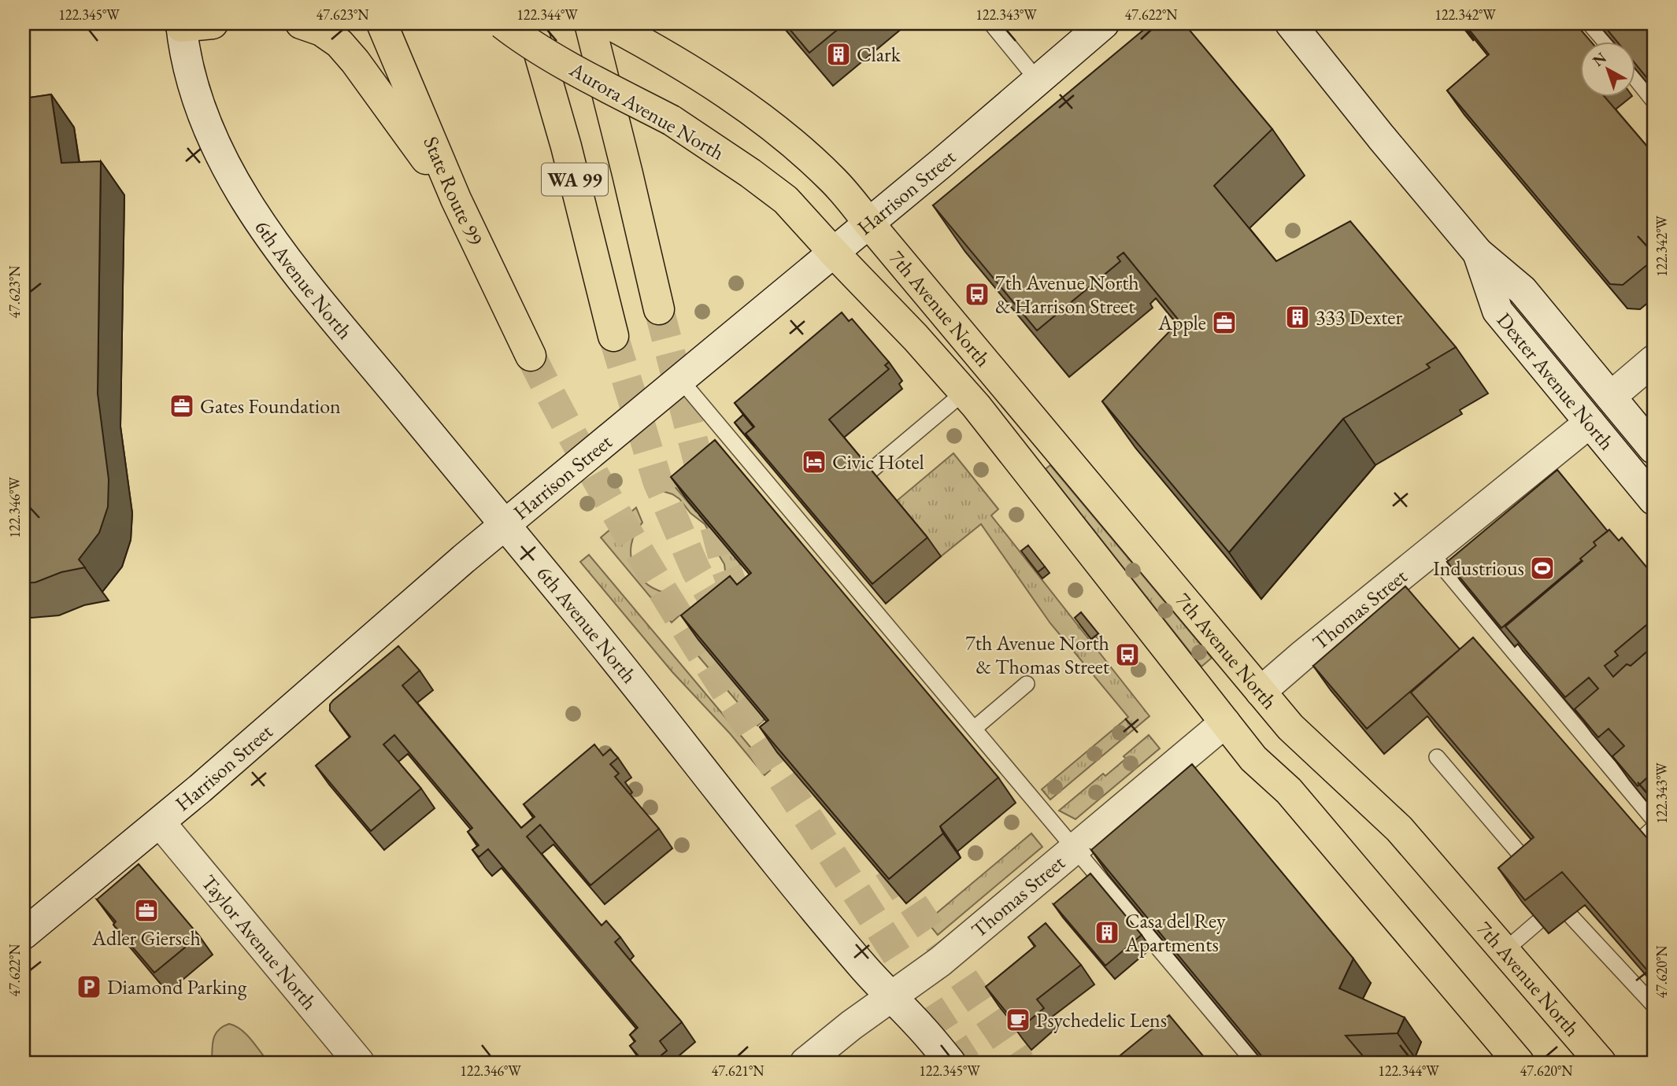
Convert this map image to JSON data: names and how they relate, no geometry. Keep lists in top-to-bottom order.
{
  "streets": {
    "main road": [
      "Aurora Avenue North",
      "WA 99",
      "State Route 99",
      "Harrison Street",
      "6th Avenue North",
      "7th Avenue North",
      "Dexter Avenue North",
      "Thomas Street",
      "Taylor Avenue North"
    ]
  },
  "crossings": [
    ["Aurora Avenue North", "Harrison Street"],
    ["Aurora Avenue North", "7th Avenue North"],
    ["Harrison Street", "6th Avenue North"],
    ["Harrison Street", "7th Avenue North"],
    ["Harrison Street", "Taylor Avenue North"],
    ["6th Avenue North", "Thomas Street"],
    ["7th Avenue North", "Thomas Street"],
    ["Dexter Avenue North", "Thomas Street"]
  ],
  "places": {
    "building": ["Clark", "333 Dexter", "Casa del Rey Apartments"],
    "bus stop": ["7th Avenue North & Harrison Street", "7th Avenue North & Thomas Street"],
    "office": ["Apple", "Gates Foundation", "Adler Giersch"],
    "hotel": ["Civic Hotel"],
    "sports": ["Industrious"],
    "parking": ["Diamond Parking"],
    "cafe": ["Psychedelic Lens"]
  },
  "north": "top left",
  "coordinates": [
    "122.345°W",
    "47.623°N",
    "122.344°W",
    "122.343°W",
    "47.622°N",
    "122.342°W",
    "122.346°W",
    "47.620°N",
    "47.621°N"
  ]
}
